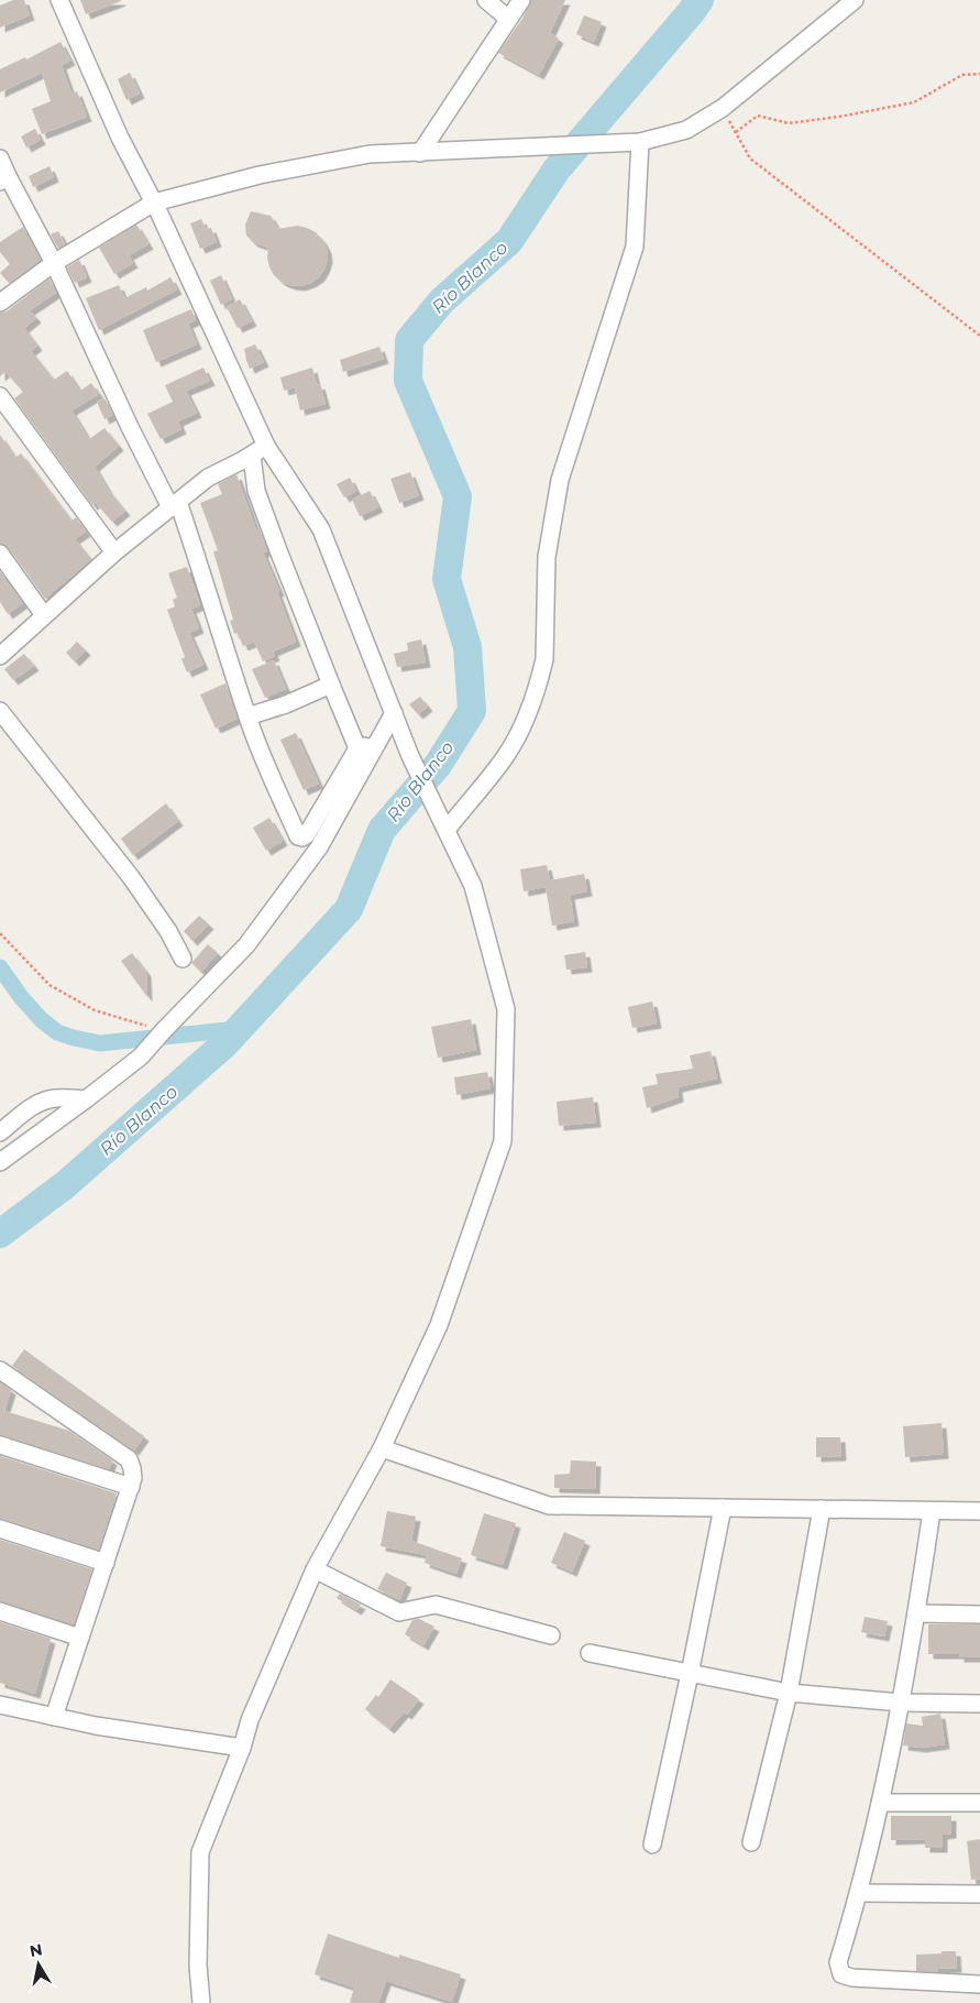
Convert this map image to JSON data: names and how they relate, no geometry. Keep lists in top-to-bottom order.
{
  "water": ["Río Blanco"],
  "north": "top"
}
